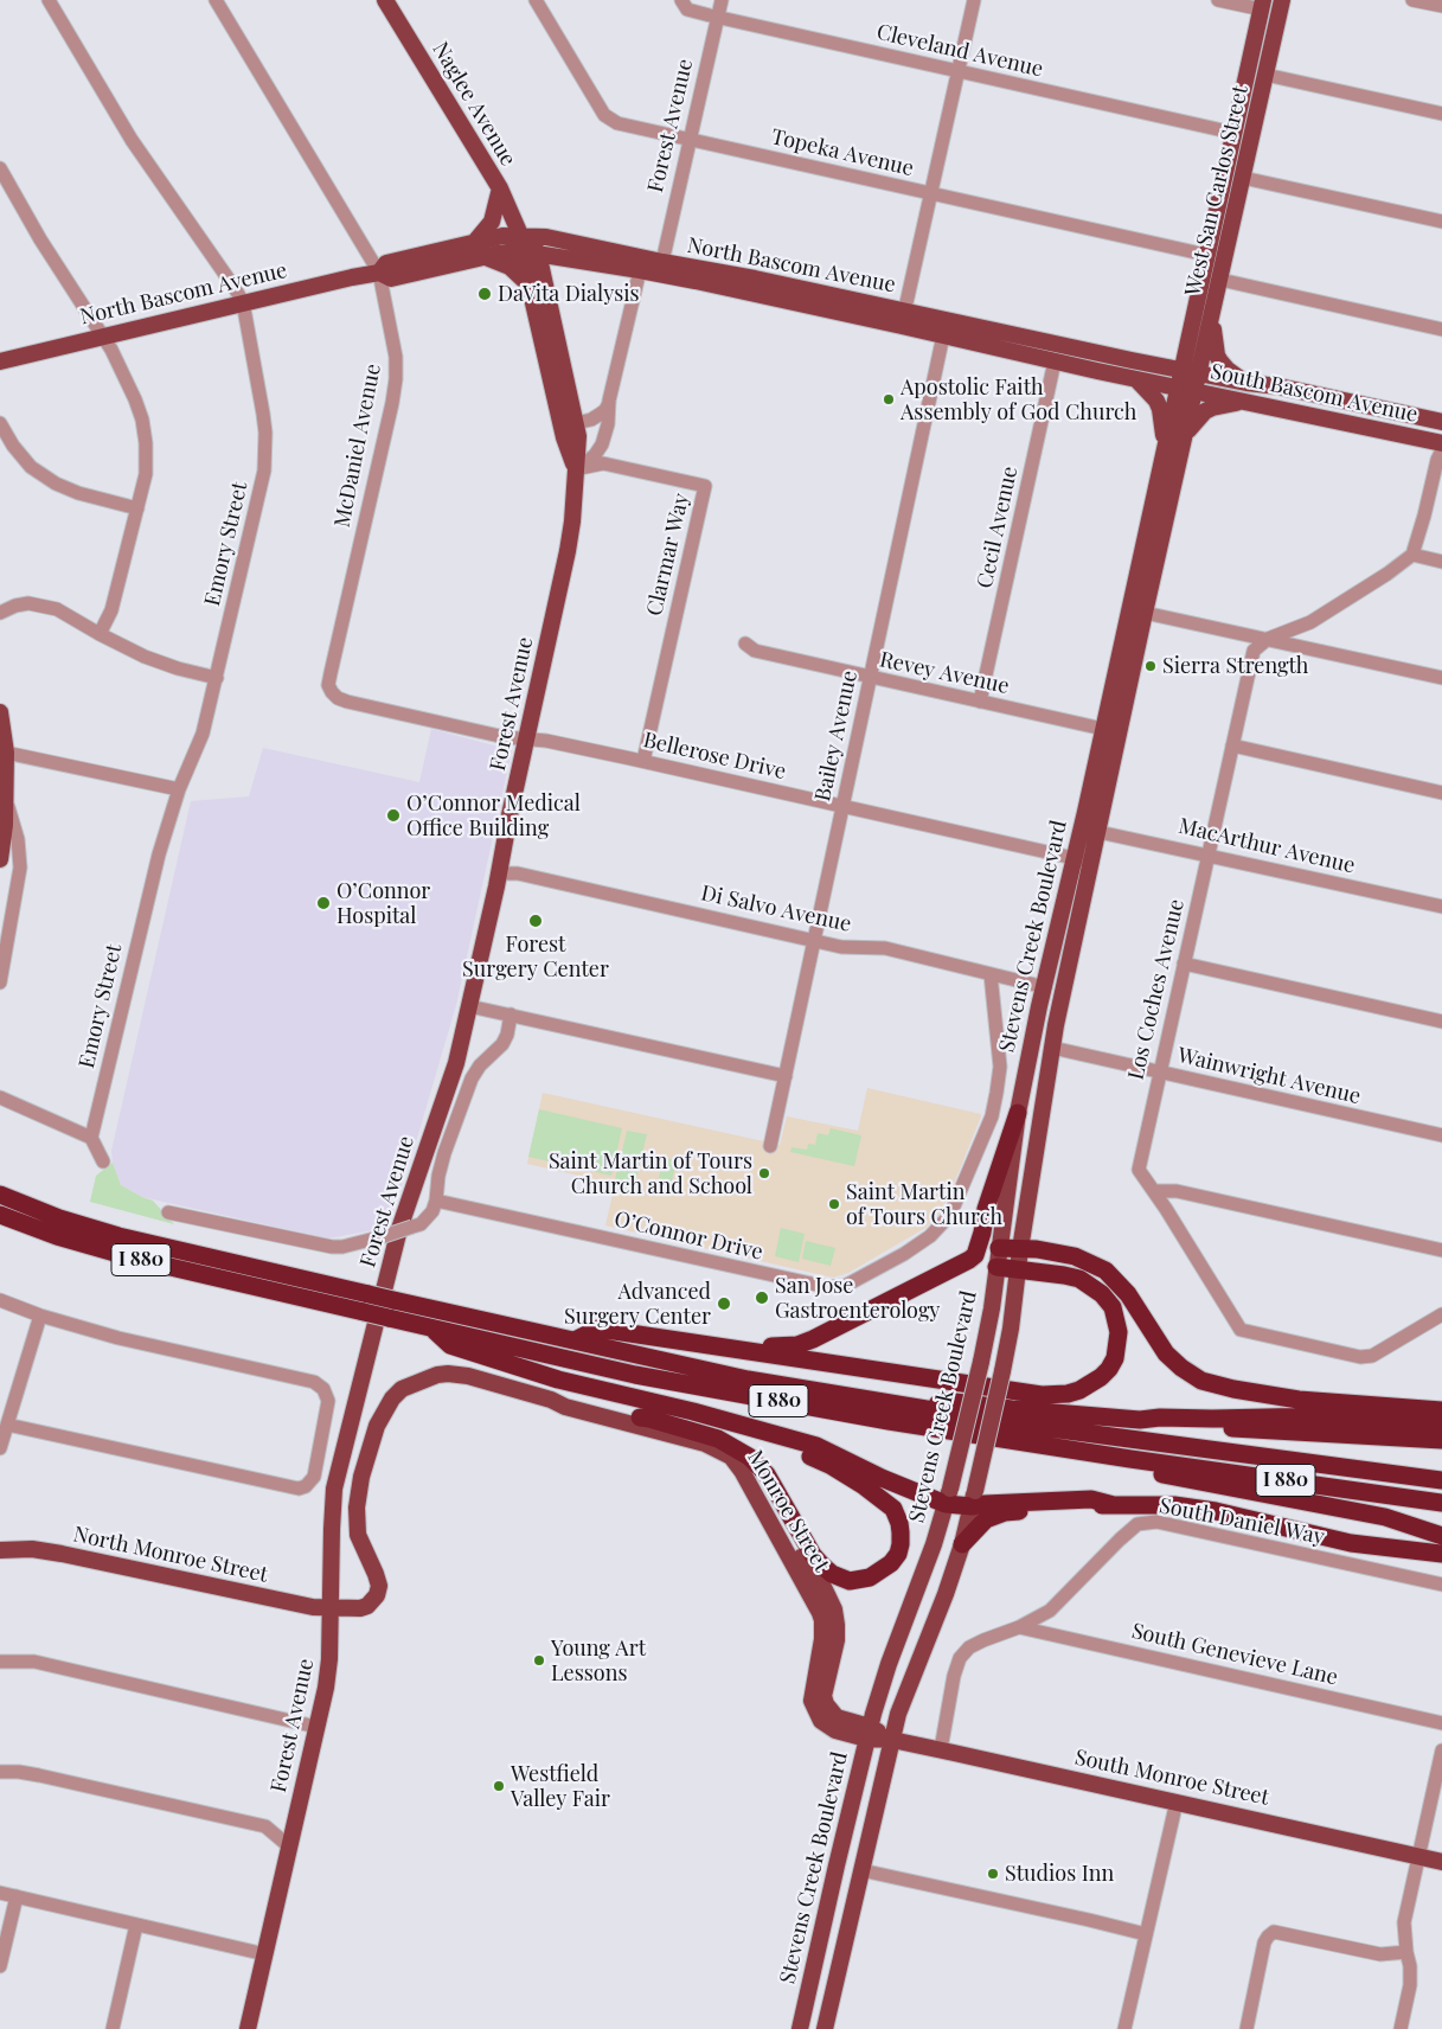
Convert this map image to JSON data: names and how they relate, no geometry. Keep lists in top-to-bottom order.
{
  "streets": {
    "highway": ["I 880"],
    "main road": [
      "Naglee Avenue",
      "Forest Avenue",
      "West San Carlos Street",
      "North Bascom Avenue",
      "South Bascom Avenue",
      "Stevens Creek Boulevard",
      "Monroe Street",
      "North Monroe Street",
      "South Monroe Street"
    ],
    "street": [
      "Cleveland Avenue",
      "Topeka Avenue",
      "McDaniel Avenue",
      "Cecil Avenue",
      "Emory Street",
      "Clarmar Way",
      "Revey Avenue",
      "Bailey Avenue",
      "Bellerose Drive",
      "MacArthur Avenue",
      "Di Salvo Avenue",
      "Los Coches Avenue",
      "Wainwright Avenue",
      "O’Connor Drive",
      "South Daniel Way",
      "South Genevieve Lane"
    ]
  },
  "crossings": [
    ["Cleveland Avenue", "Forest Avenue"],
    ["Cleveland Avenue", "West San Carlos Street"],
    ["Naglee Avenue", "Forest Avenue"],
    ["Naglee Avenue", "North Bascom Avenue"],
    ["Naglee Avenue", "Clarmar Way"],
    ["Forest Avenue", "Topeka Avenue"],
    ["Forest Avenue", "North Bascom Avenue"],
    ["Forest Avenue", "Clarmar Way"],
    ["Forest Avenue", "Bellerose Drive"],
    ["Forest Avenue", "Di Salvo Avenue"],
    ["Forest Avenue", "Monroe Street"],
    ["Forest Avenue", "North Monroe Street"],
    ["Topeka Avenue", "West San Carlos Street"],
    ["West San Carlos Street", "North Bascom Avenue"],
    ["West San Carlos Street", "South Bascom Avenue"],
    ["West San Carlos Street", "Stevens Creek Boulevard"],
    ["North Bascom Avenue", "South Bascom Avenue"],
    ["North Bascom Avenue", "McDaniel Avenue"],
    ["North Bascom Avenue", "Cecil Avenue"],
    ["North Bascom Avenue", "Emory Street"],
    ["North Bascom Avenue", "Bailey Avenue"],
    ["North Bascom Avenue", "Stevens Creek Boulevard"],
    ["South Bascom Avenue", "Stevens Creek Boulevard"],
    ["McDaniel Avenue", "Bellerose Drive"],
    ["Cecil Avenue", "Revey Avenue"],
    ["Clarmar Way", "Bellerose Drive"],
    ["Revey Avenue", "Bailey Avenue"],
    ["Revey Avenue", "Stevens Creek Boulevard"],
    ["Bailey Avenue", "Bellerose Drive"],
    ["Bailey Avenue", "Di Salvo Avenue"],
    ["Bellerose Drive", "Stevens Creek Boulevard"],
    ["MacArthur Avenue", "Stevens Creek Boulevard"],
    ["MacArthur Avenue", "Los Coches Avenue"],
    ["Di Salvo Avenue", "Stevens Creek Boulevard"],
    ["Di Salvo Avenue", "O’Connor Drive"],
    ["Stevens Creek Boulevard", "Wainwright Avenue"],
    ["Stevens Creek Boulevard", "Monroe Street"],
    ["Stevens Creek Boulevard", "South Monroe Street"],
    ["Los Coches Avenue", "Wainwright Avenue"],
    ["Monroe Street", "North Monroe Street"],
    ["Monroe Street", "South Monroe Street"],
    ["South Daniel Way", "South Genevieve Lane"],
    ["South Daniel Way", "South Monroe Street"]
  ],
  "places": [
    "DaVita Dialysis",
    "Apostolic Faith Assembly of God Church",
    "Sierra Strength",
    "O’Connor Medical Office Building",
    "O’Connor Hospital",
    "Forest Surgery Center",
    "Saint Martin of Tours Church and School",
    "Saint Martin of Tours Church",
    "San Jose Gastroenterology",
    "Advanced Surgery Center",
    "Young Art Lessons",
    "Westfield Valley Fair",
    "Studios Inn"
  ]
}
